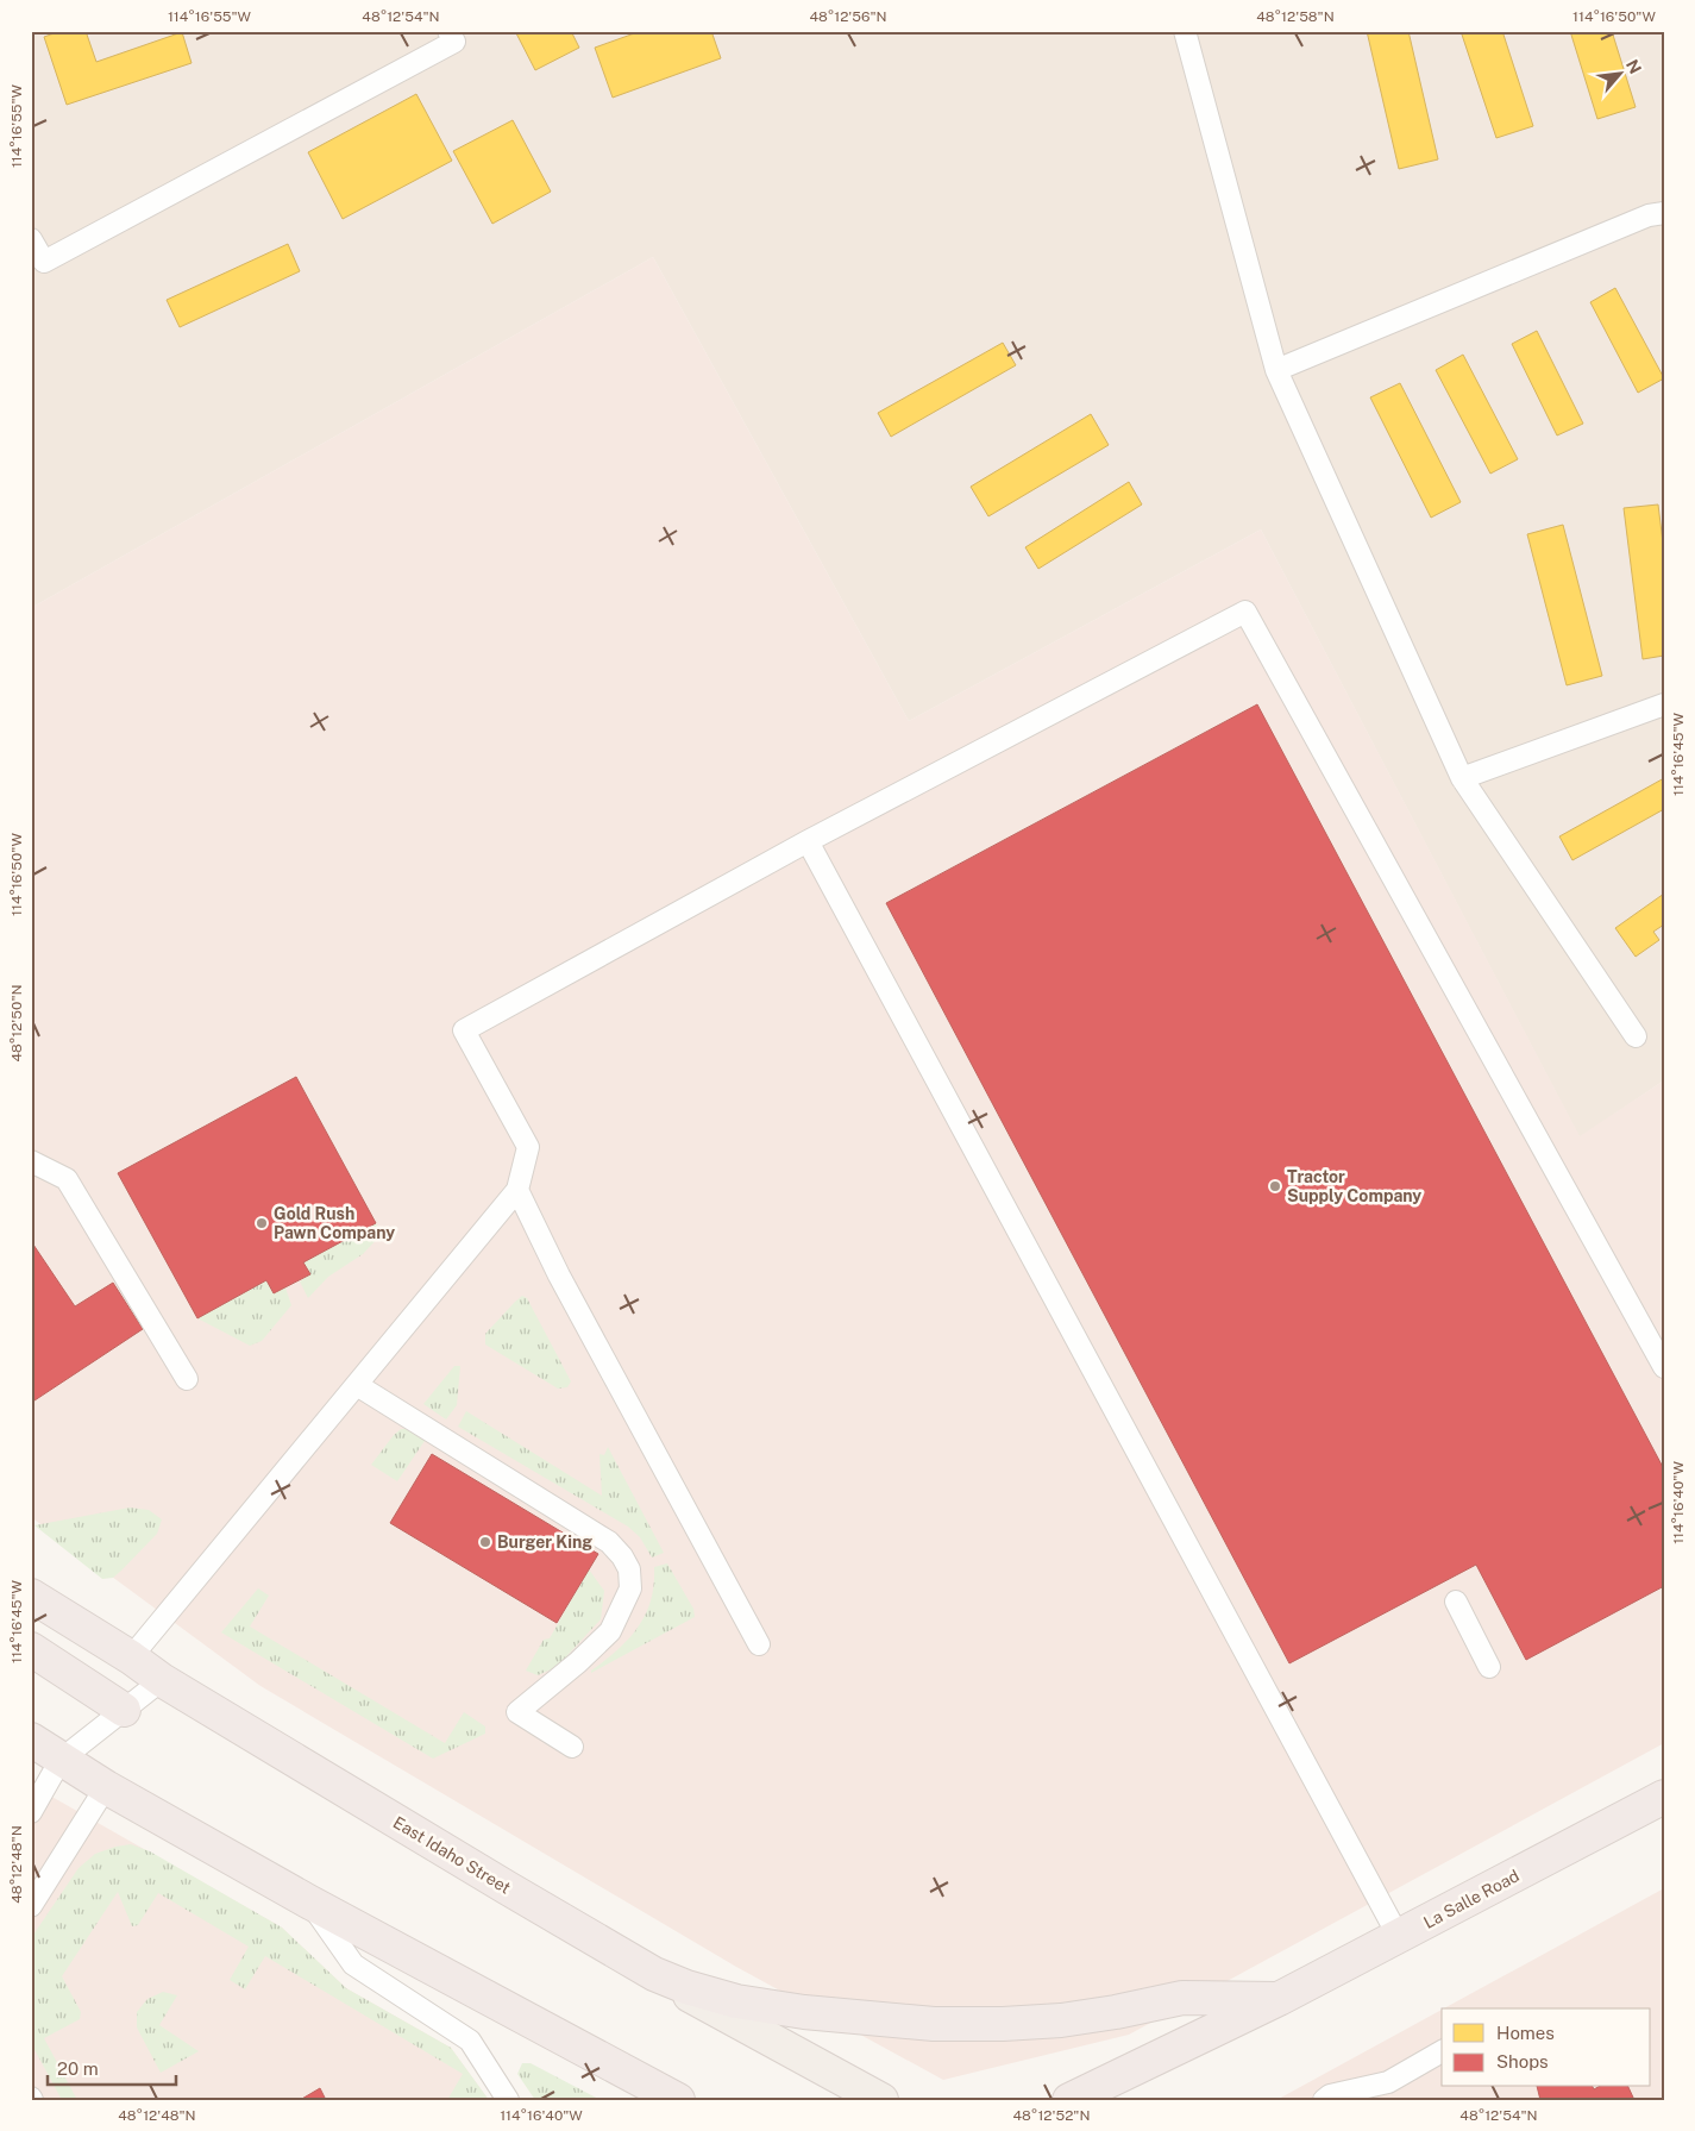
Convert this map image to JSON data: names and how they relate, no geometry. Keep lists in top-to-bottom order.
{
  "streets": {
    "highway": ["East Idaho Street", "La Salle Road"]
  },
  "places": ["Tractor Supply Company", "Gold Rush Pawn Company", "Burger King"],
  "legend": ["Homes", "Shops"],
  "scale_bar": "20 m",
  "north": "top right",
  "coordinates": [
    "114°16'55\"W",
    "48°12'54\"N",
    "48°12'56\"N",
    "48°12'58\"N",
    "114°16'50\"W",
    "114°16'45\"W",
    "48°12'50\"N",
    "114°16'40\"W",
    "48°12'48\"N",
    "48°12'52\"N"
  ]
}
